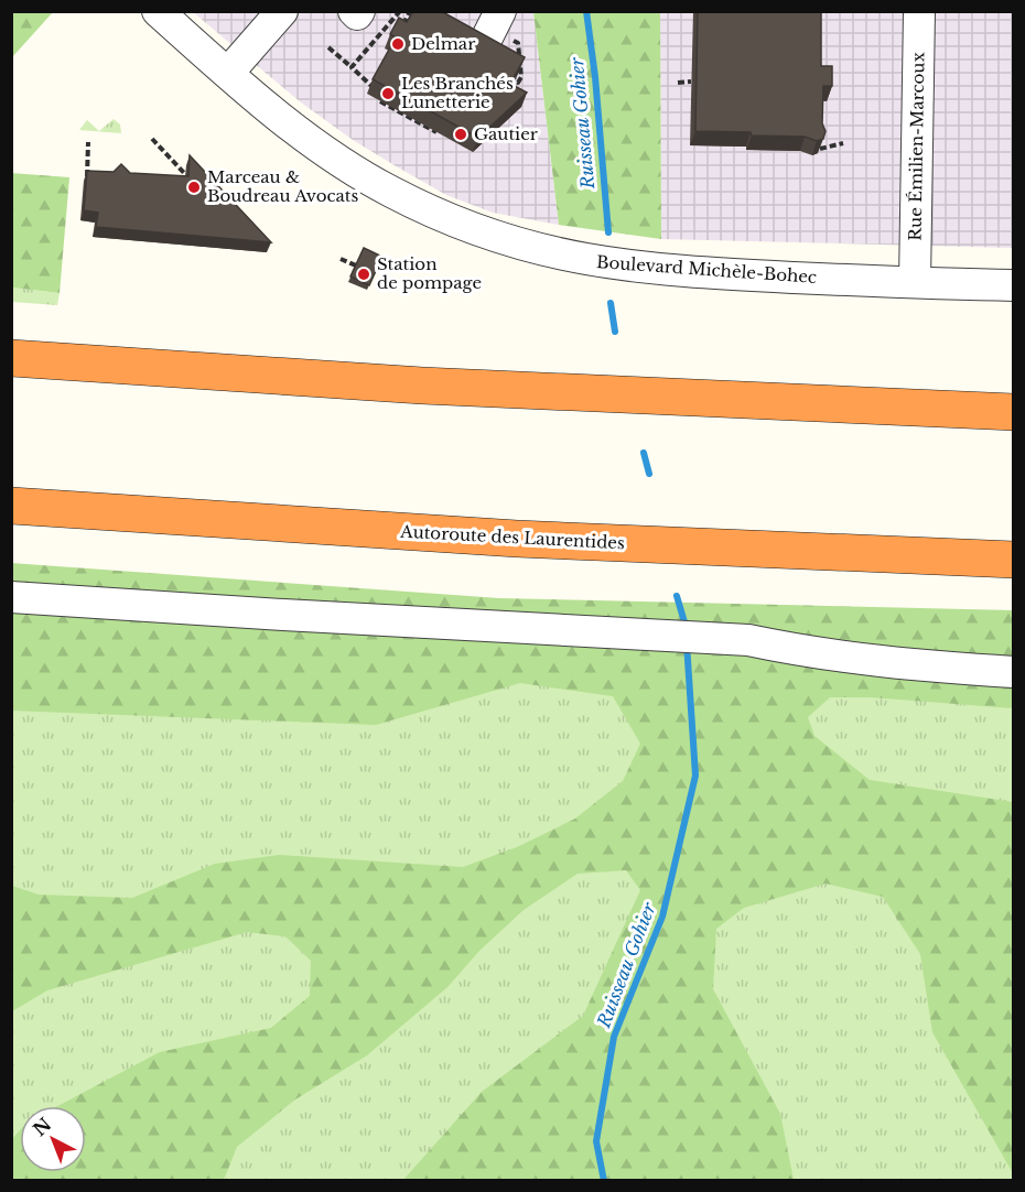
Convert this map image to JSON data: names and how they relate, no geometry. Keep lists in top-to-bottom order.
{
  "streets": {
    "highway": ["Autoroute des Laurentides"],
    "street": ["Rue Émilien-Marcoux", "Boulevard Michèle-Bohec"]
  },
  "crossings": [
    ["Rue Émilien-Marcoux", "Boulevard Michèle-Bohec"]
  ],
  "water": ["Ruisseau Gohier"],
  "places": [
    "Delmar",
    "Les Branchés Lunetterie",
    "Gautier",
    "Marceau & Boudreau Avocats",
    "Station de pompage"
  ],
  "north": "top left"
}
